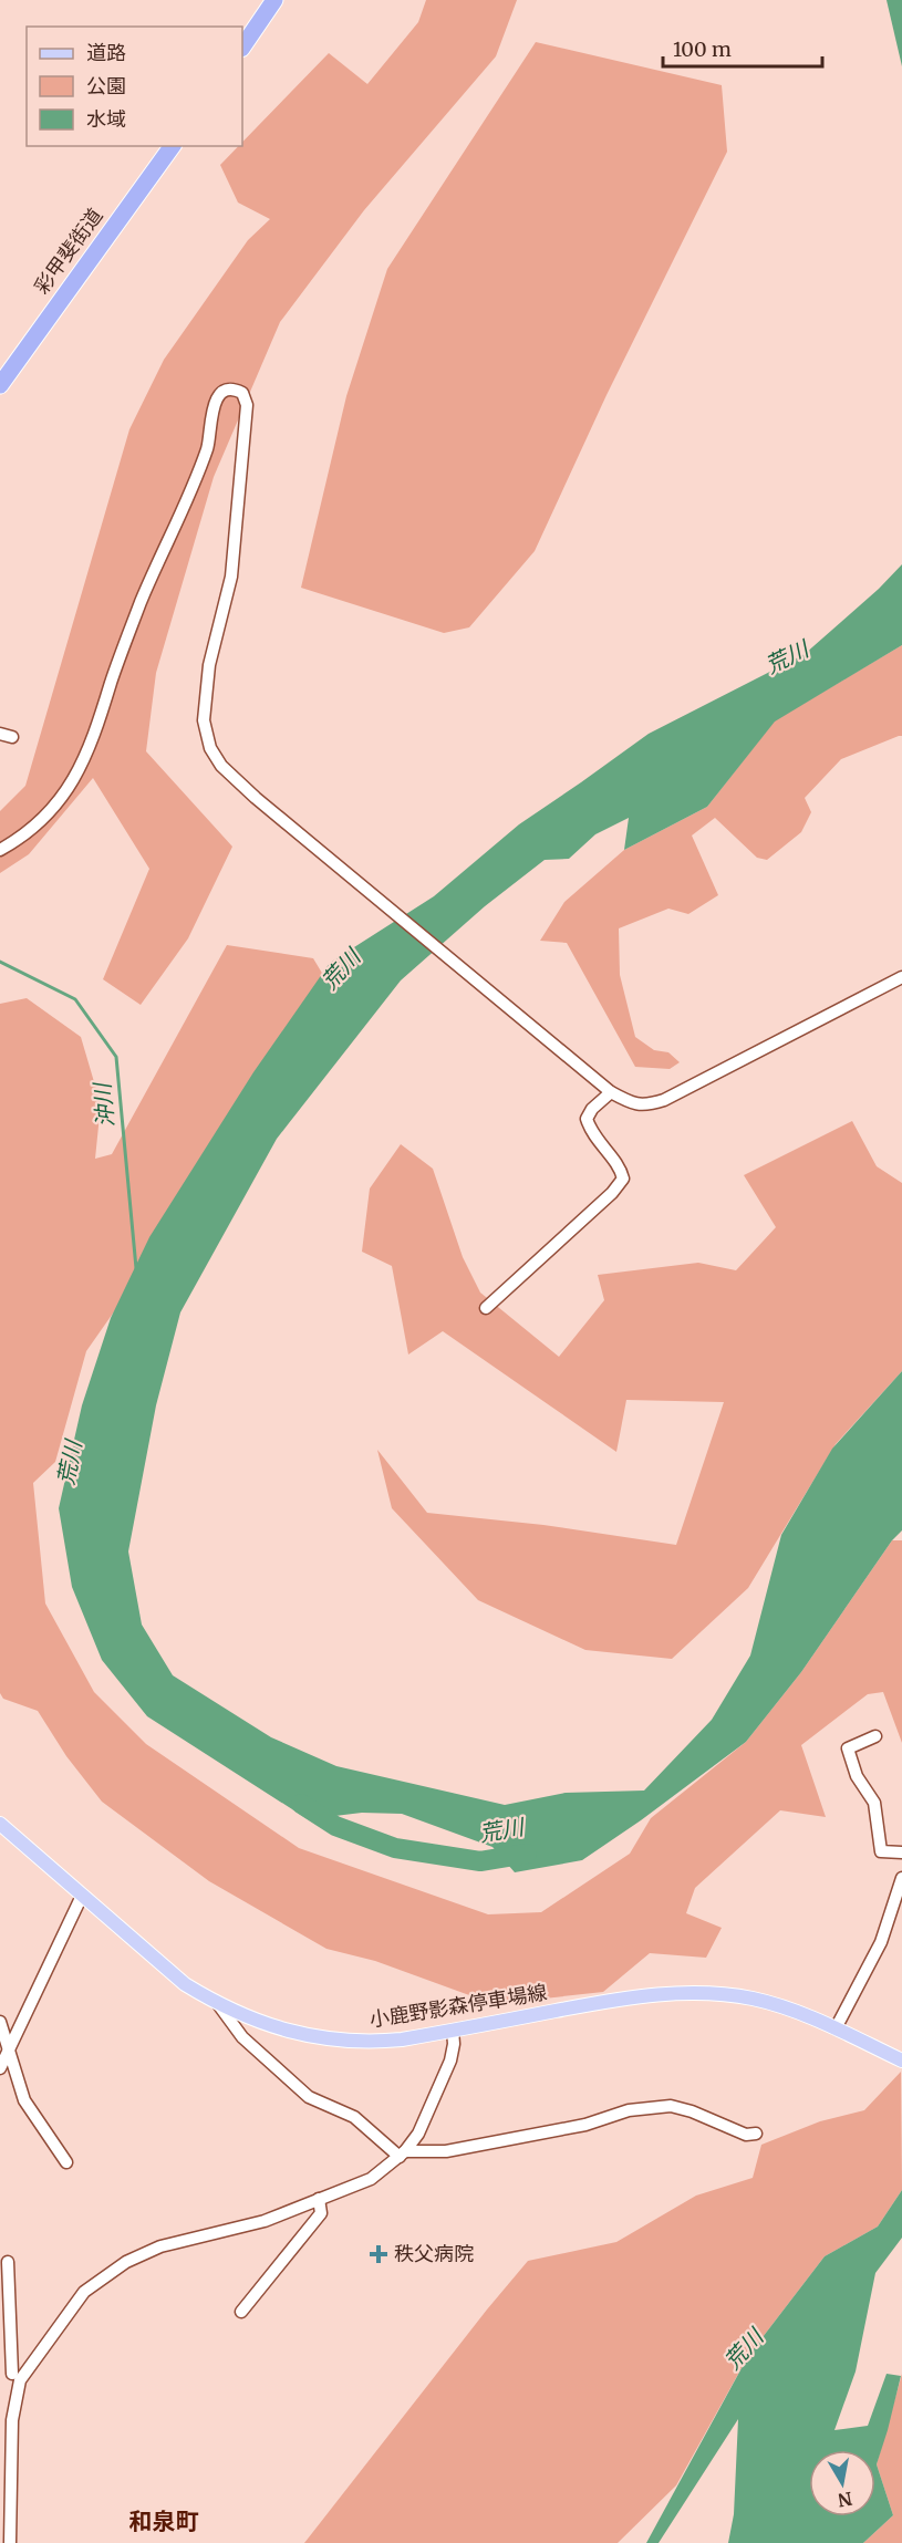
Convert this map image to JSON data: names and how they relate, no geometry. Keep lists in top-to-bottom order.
{
  "streets": {
    "highway": ["彩甲斐街道"],
    "main road": ["小鹿野影森停車場線"]
  },
  "districts": ["和泉町"],
  "water": ["荒川", "沖川"],
  "places": {
    "health": ["秩父病院"]
  },
  "legend": ["道路", "公園", "水域"],
  "scale_bar": "100 m",
  "north": "bottom"
}
